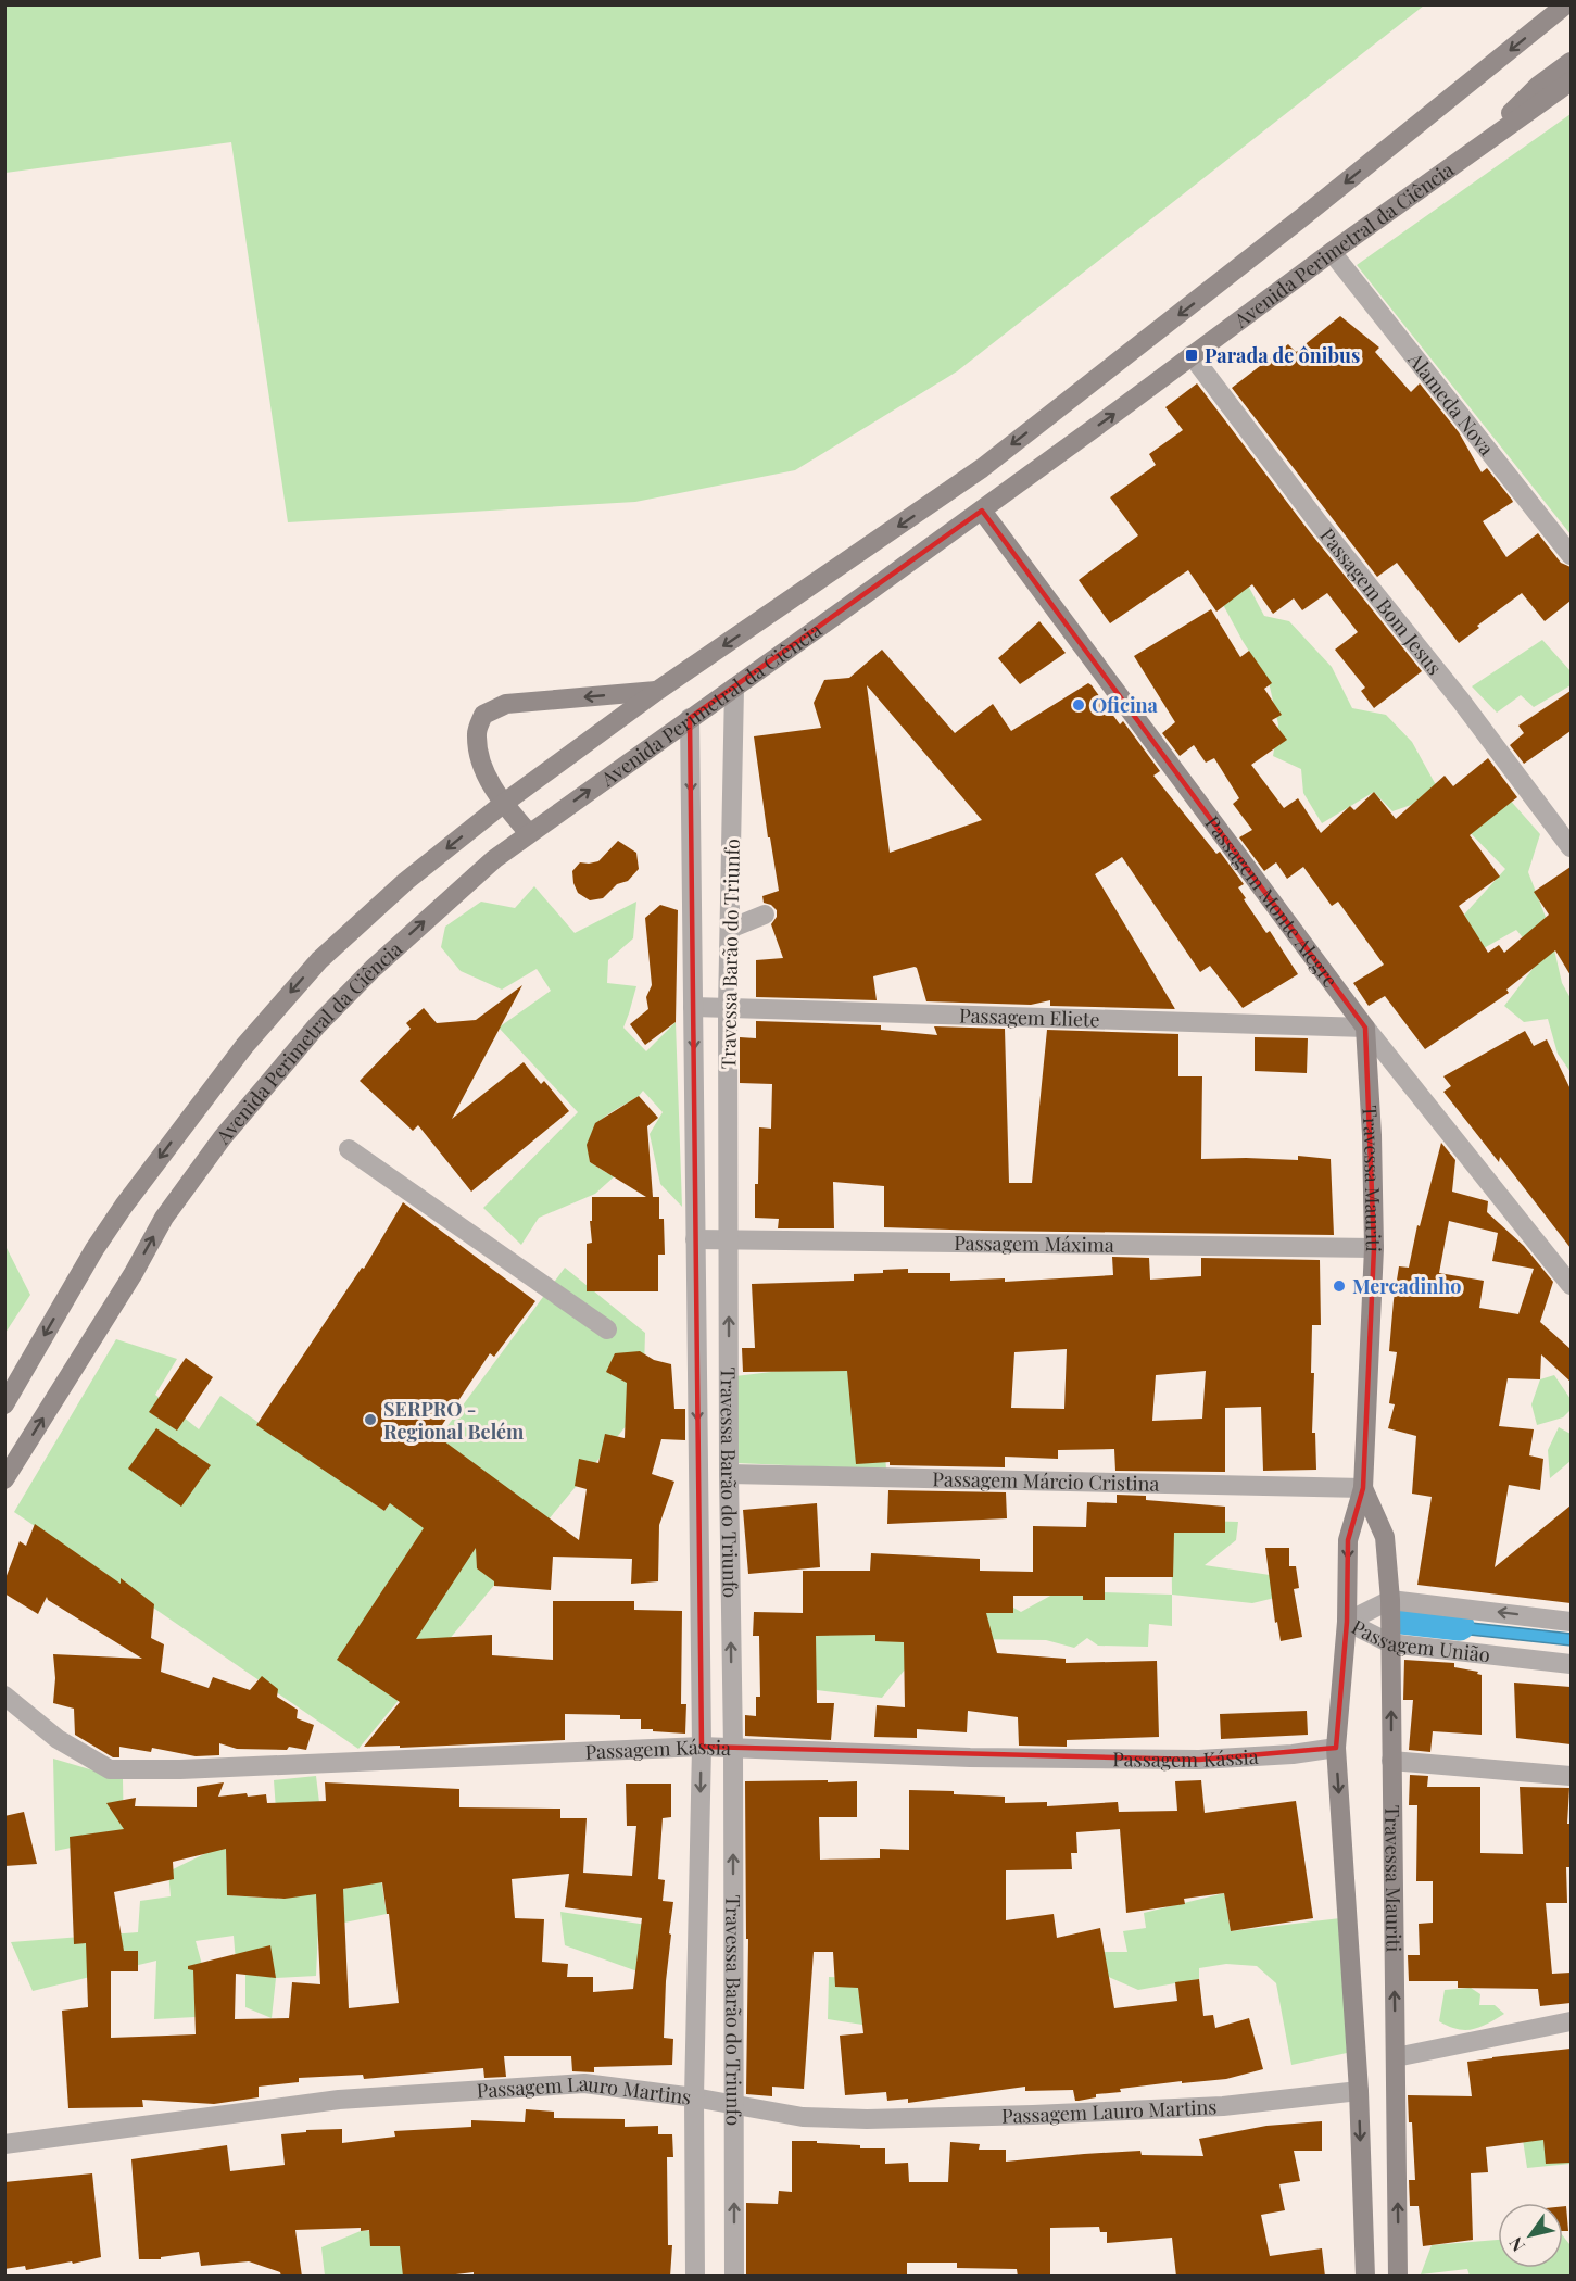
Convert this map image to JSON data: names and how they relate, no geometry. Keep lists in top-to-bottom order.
{
  "streets": {
    "main road": ["Avenida Perimetral da Ciência", "Passagem Monte Alegre", "Travessa Mauriti"],
    "street": [
      "Alameda Nova",
      "Passagem Bom Jesus",
      "Travessa Barão do Triunfo",
      "Passagem Eliete",
      "Passagem Máxima",
      "Passagem Márcio Cristina",
      "Passagem União",
      "Passagem Kássia",
      "Passagem Lauro Martins"
    ]
  },
  "crossings": [
    ["Avenida Perimetral da Ciência", "Alameda Nova"],
    ["Avenida Perimetral da Ciência", "Passagem Bom Jesus"],
    ["Avenida Perimetral da Ciência", "Passagem Monte Alegre"],
    ["Avenida Perimetral da Ciência", "Travessa Barão do Triunfo"],
    ["Passagem Monte Alegre", "Passagem Eliete"],
    ["Passagem Monte Alegre", "Travessa Mauriti"],
    ["Travessa Barão do Triunfo", "Passagem Eliete"],
    ["Travessa Barão do Triunfo", "Passagem Máxima"],
    ["Travessa Barão do Triunfo", "Passagem Márcio Cristina"],
    ["Travessa Barão do Triunfo", "Passagem Kássia"],
    ["Travessa Barão do Triunfo", "Passagem Lauro Martins"],
    ["Passagem Eliete", "Travessa Mauriti"],
    ["Travessa Mauriti", "Passagem Máxima"],
    ["Travessa Mauriti", "Passagem Márcio Cristina"],
    ["Travessa Mauriti", "Passagem União"],
    ["Travessa Mauriti", "Passagem Kássia"],
    ["Travessa Mauriti", "Passagem Lauro Martins"]
  ],
  "places": {
    "transit": ["Parada de ônibus"],
    "other": ["Oficina", "Mercadinho", "SERPRO - Regional Belém"]
  },
  "north": "bottom left"
}
